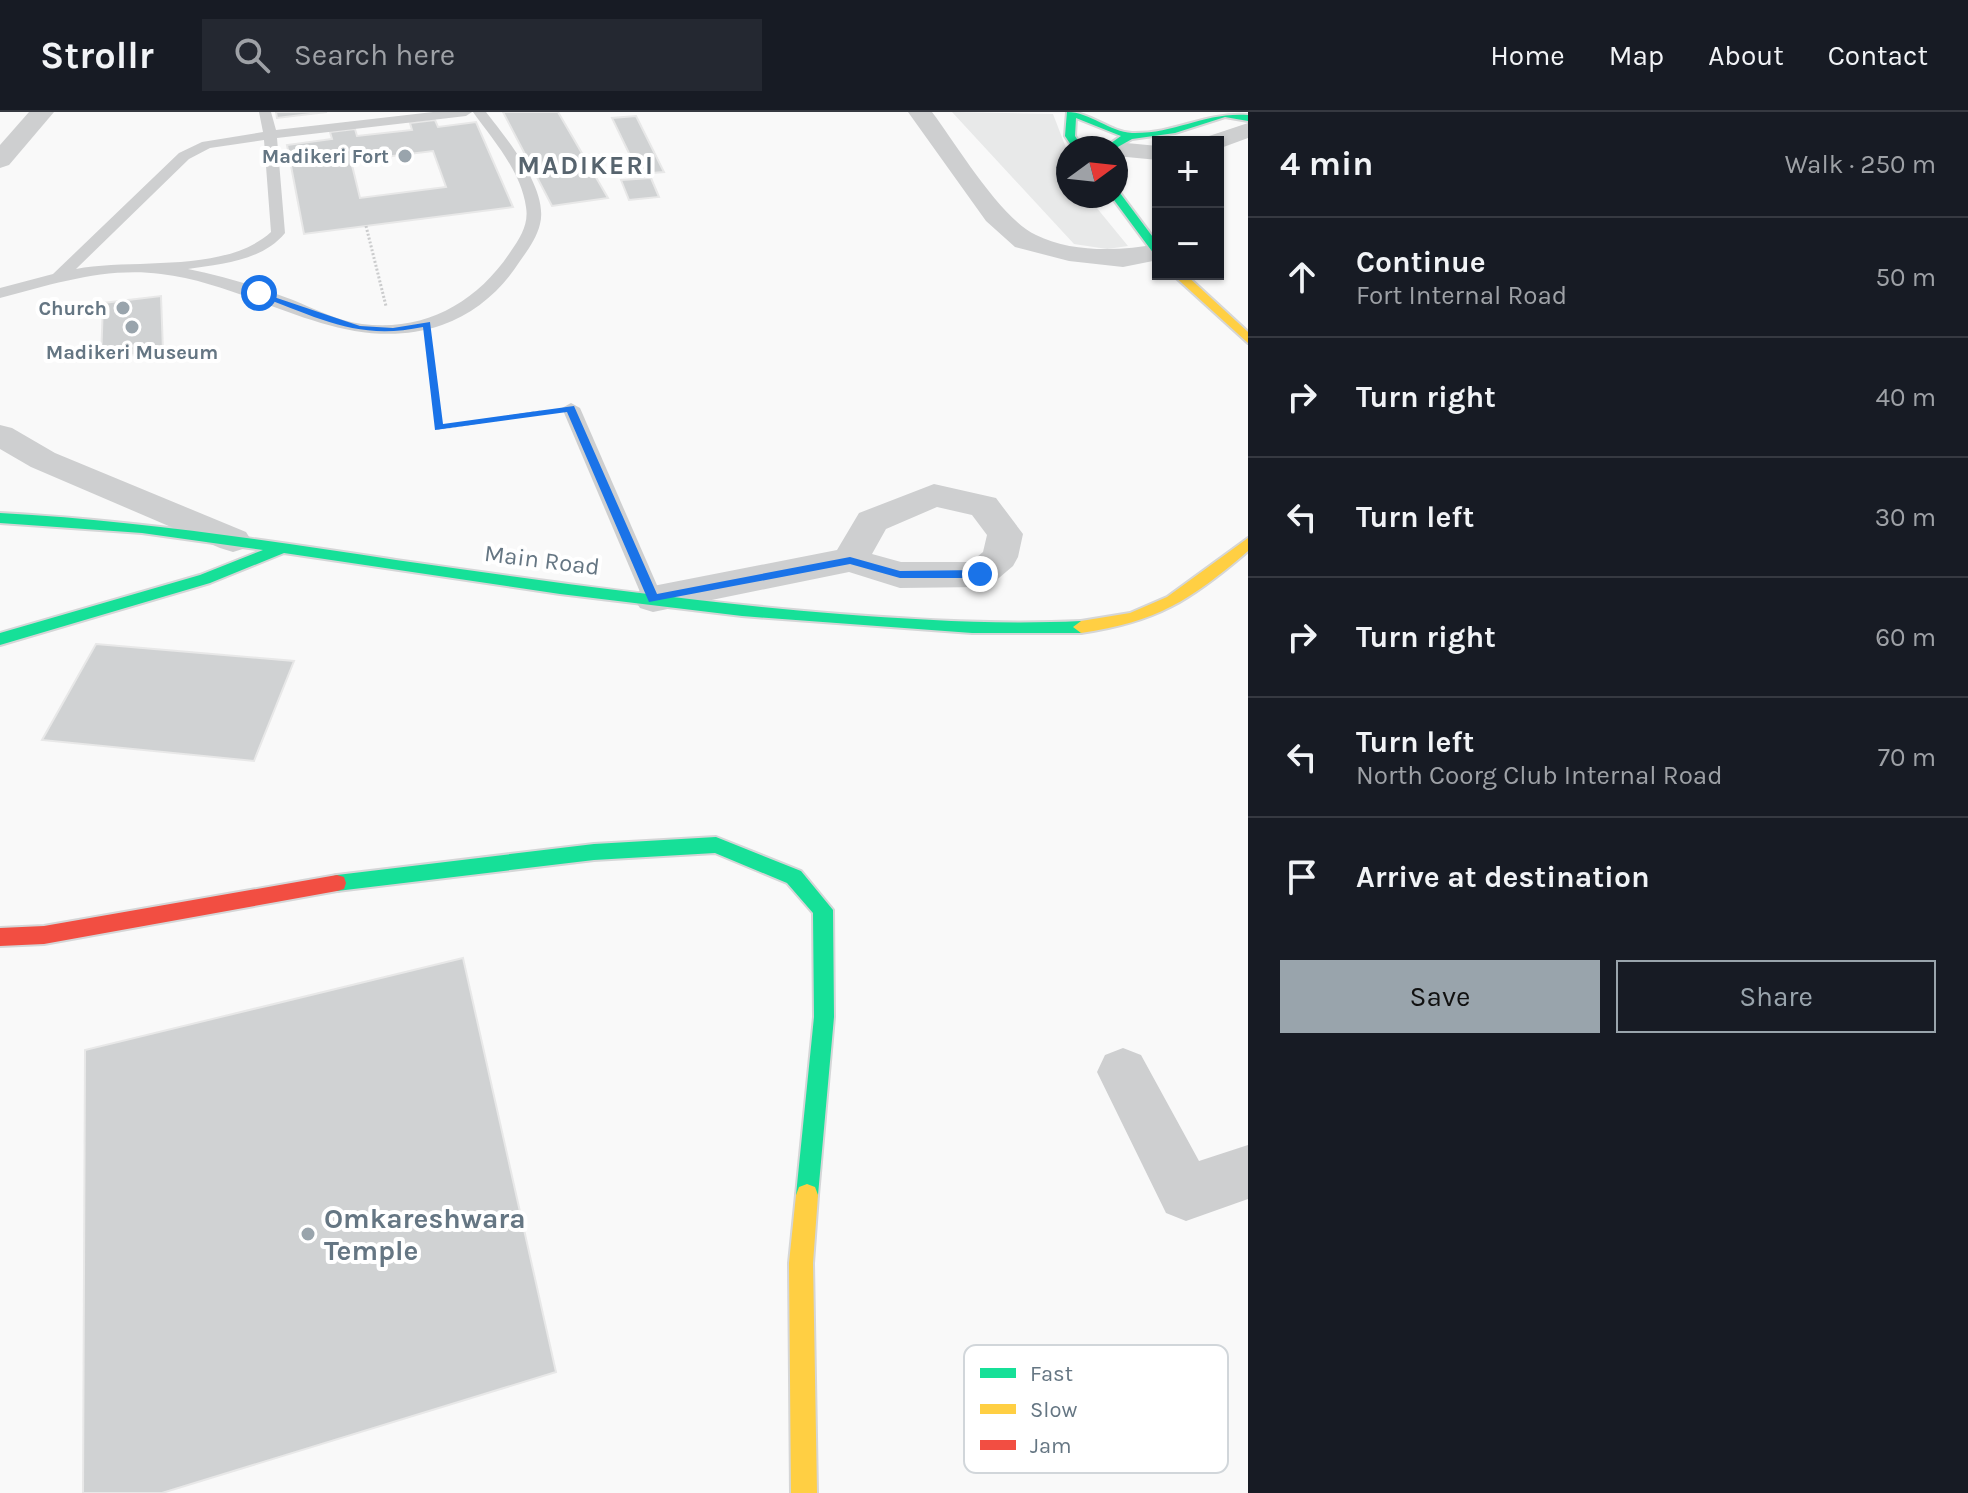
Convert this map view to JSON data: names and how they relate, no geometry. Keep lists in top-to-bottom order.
{
  "streets": {
    "main road": ["Main Road"]
  },
  "districts": ["MADIKERI"],
  "places": [
    "Madikeri Fort",
    "Church",
    "Madikeri Museum",
    "Omkareshwara Temple"
  ],
  "legend": ["Fast", "Slow", "Jam"],
  "north": "right",
  "page": {
    "header": "Strollr",
    "search": "Search here",
    "nav": [
      "Home",
      "Map",
      "About",
      "Contact"
    ],
    "heading": ["4 min", "Walk · 250 m"],
    "map_buttons": ["+", "−"],
    "list": [
      ["Continue", "Fort Internal Road", "50 m"],
      ["Turn right", "40 m"],
      ["Turn left", "30 m"],
      ["Turn right", "60 m"],
      ["Turn left", "North Coorg Club Internal Road", "70 m"],
      "Arrive at destination"
    ],
    "buttons": ["Save", "Share"]
  }
}
